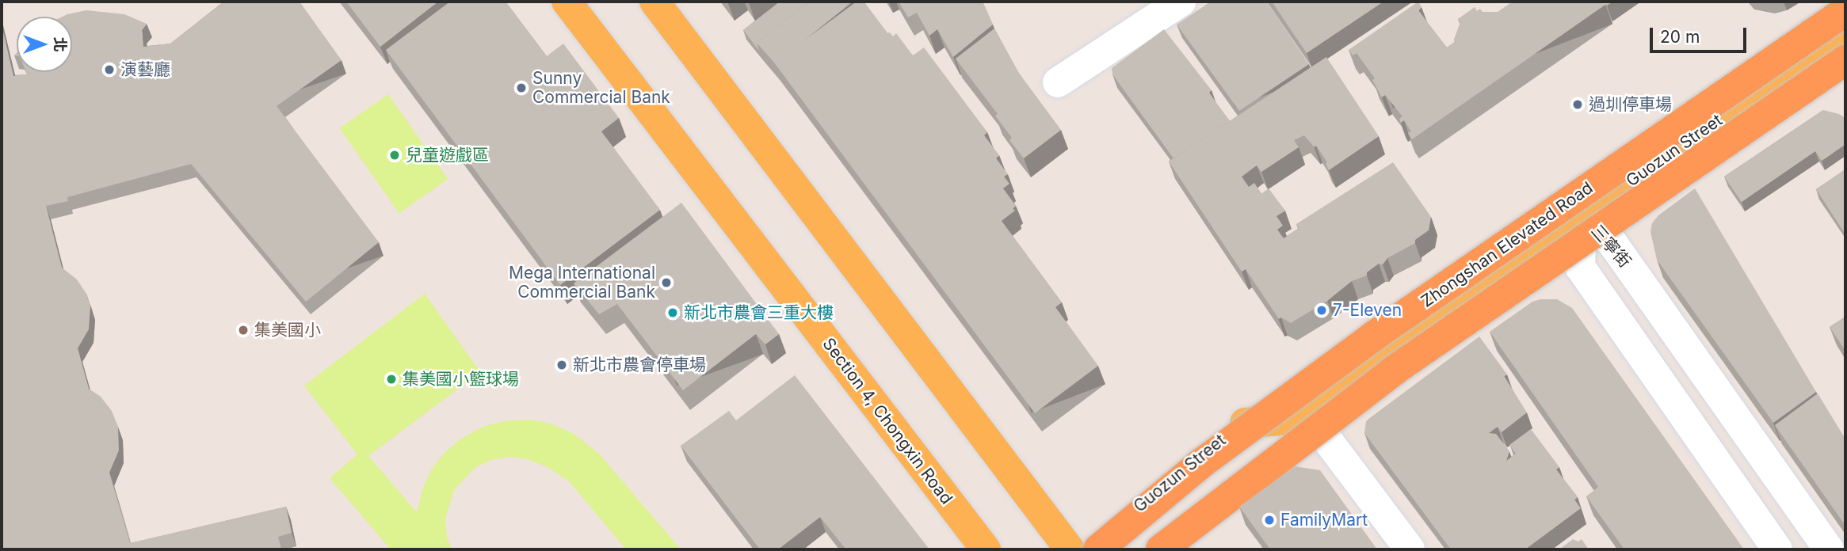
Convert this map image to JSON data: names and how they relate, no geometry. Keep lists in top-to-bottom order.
{
  "streets": {
    "highway": ["Zhongshan Elevated Road"],
    "main road": ["Guozun Street", "Section 4, Chongxin Road"],
    "street": ["三寧街"]
  },
  "crossings": [
    ["Guozun Street", "三寧街"]
  ],
  "places": [
    "演藝廳",
    "Sunny Commercial Bank",
    "過圳停車場",
    "兒童遊戲區",
    "Mega International Commercial Bank",
    "7-Eleven",
    "新北市農會三重大樓",
    "集美國小",
    "新北市農會停車場",
    "集美國小籃球場",
    "FamilyMart"
  ],
  "scale_bar": "20 m",
  "north": "right"
}
